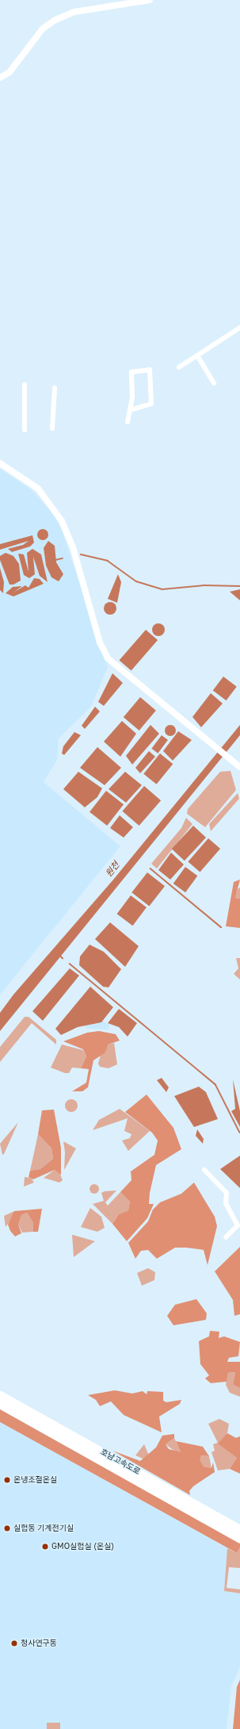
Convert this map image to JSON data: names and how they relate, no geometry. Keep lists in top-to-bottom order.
{
  "streets": {
    "highway": ["호남고속도로"]
  },
  "water": ["원천"],
  "places": [
    "온냉조절온실",
    "실험동 기계전기실",
    "GMO실험실 (온실)",
    "청사연구동"
  ]
}
